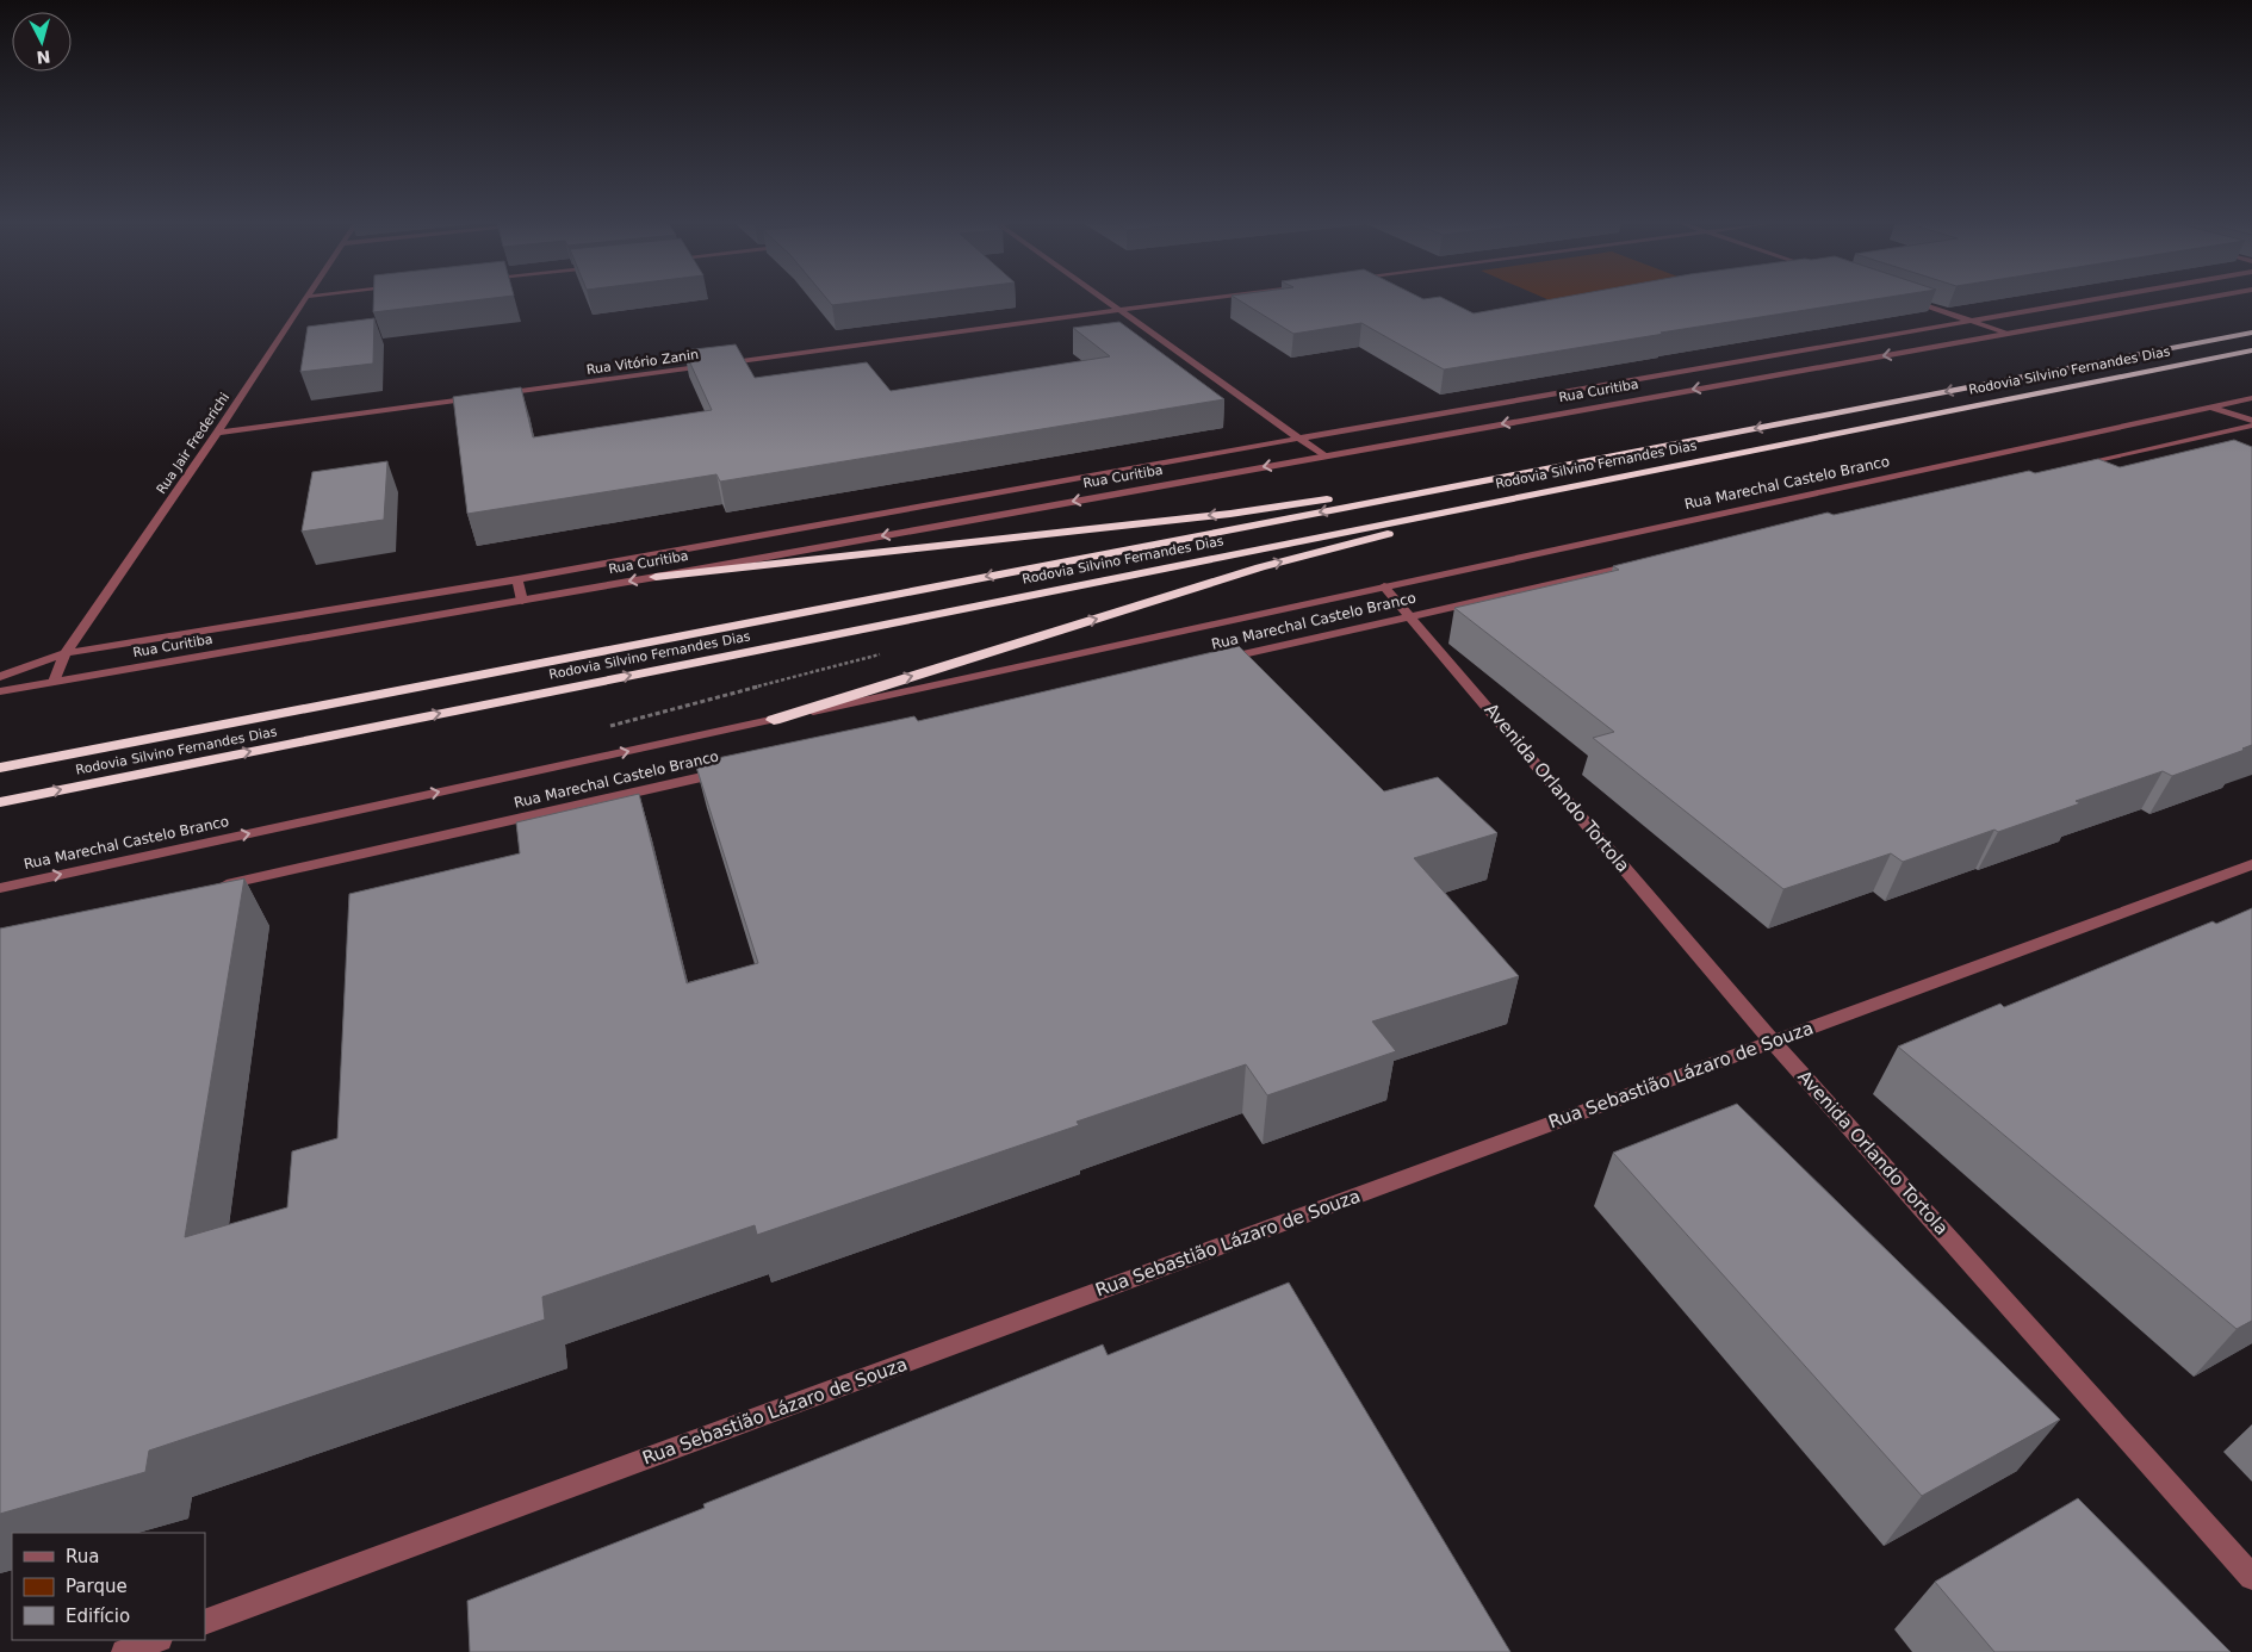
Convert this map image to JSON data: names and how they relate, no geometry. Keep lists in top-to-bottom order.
{
  "streets": {
    "highway": ["Rodovia Silvino Fernandes Dias"],
    "street": [
      "Rua Vitório Zanin",
      "Rua Curitiba",
      "Rua Jair Frederichi",
      "Rua Marechal Castelo Branco",
      "Avenida Orlando Tortola",
      "Rua Sebastião Lázaro de Souza"
    ]
  },
  "crossings": [
    ["Rua Curitiba", "Rua Jair Frederichi"],
    ["Rua Marechal Castelo Branco", "Avenida Orlando Tortola"],
    ["Avenida Orlando Tortola", "Rua Sebastião Lázaro de Souza"]
  ],
  "legend": ["Rua", "Parque", "Edifício"],
  "north": "bottom"
}
